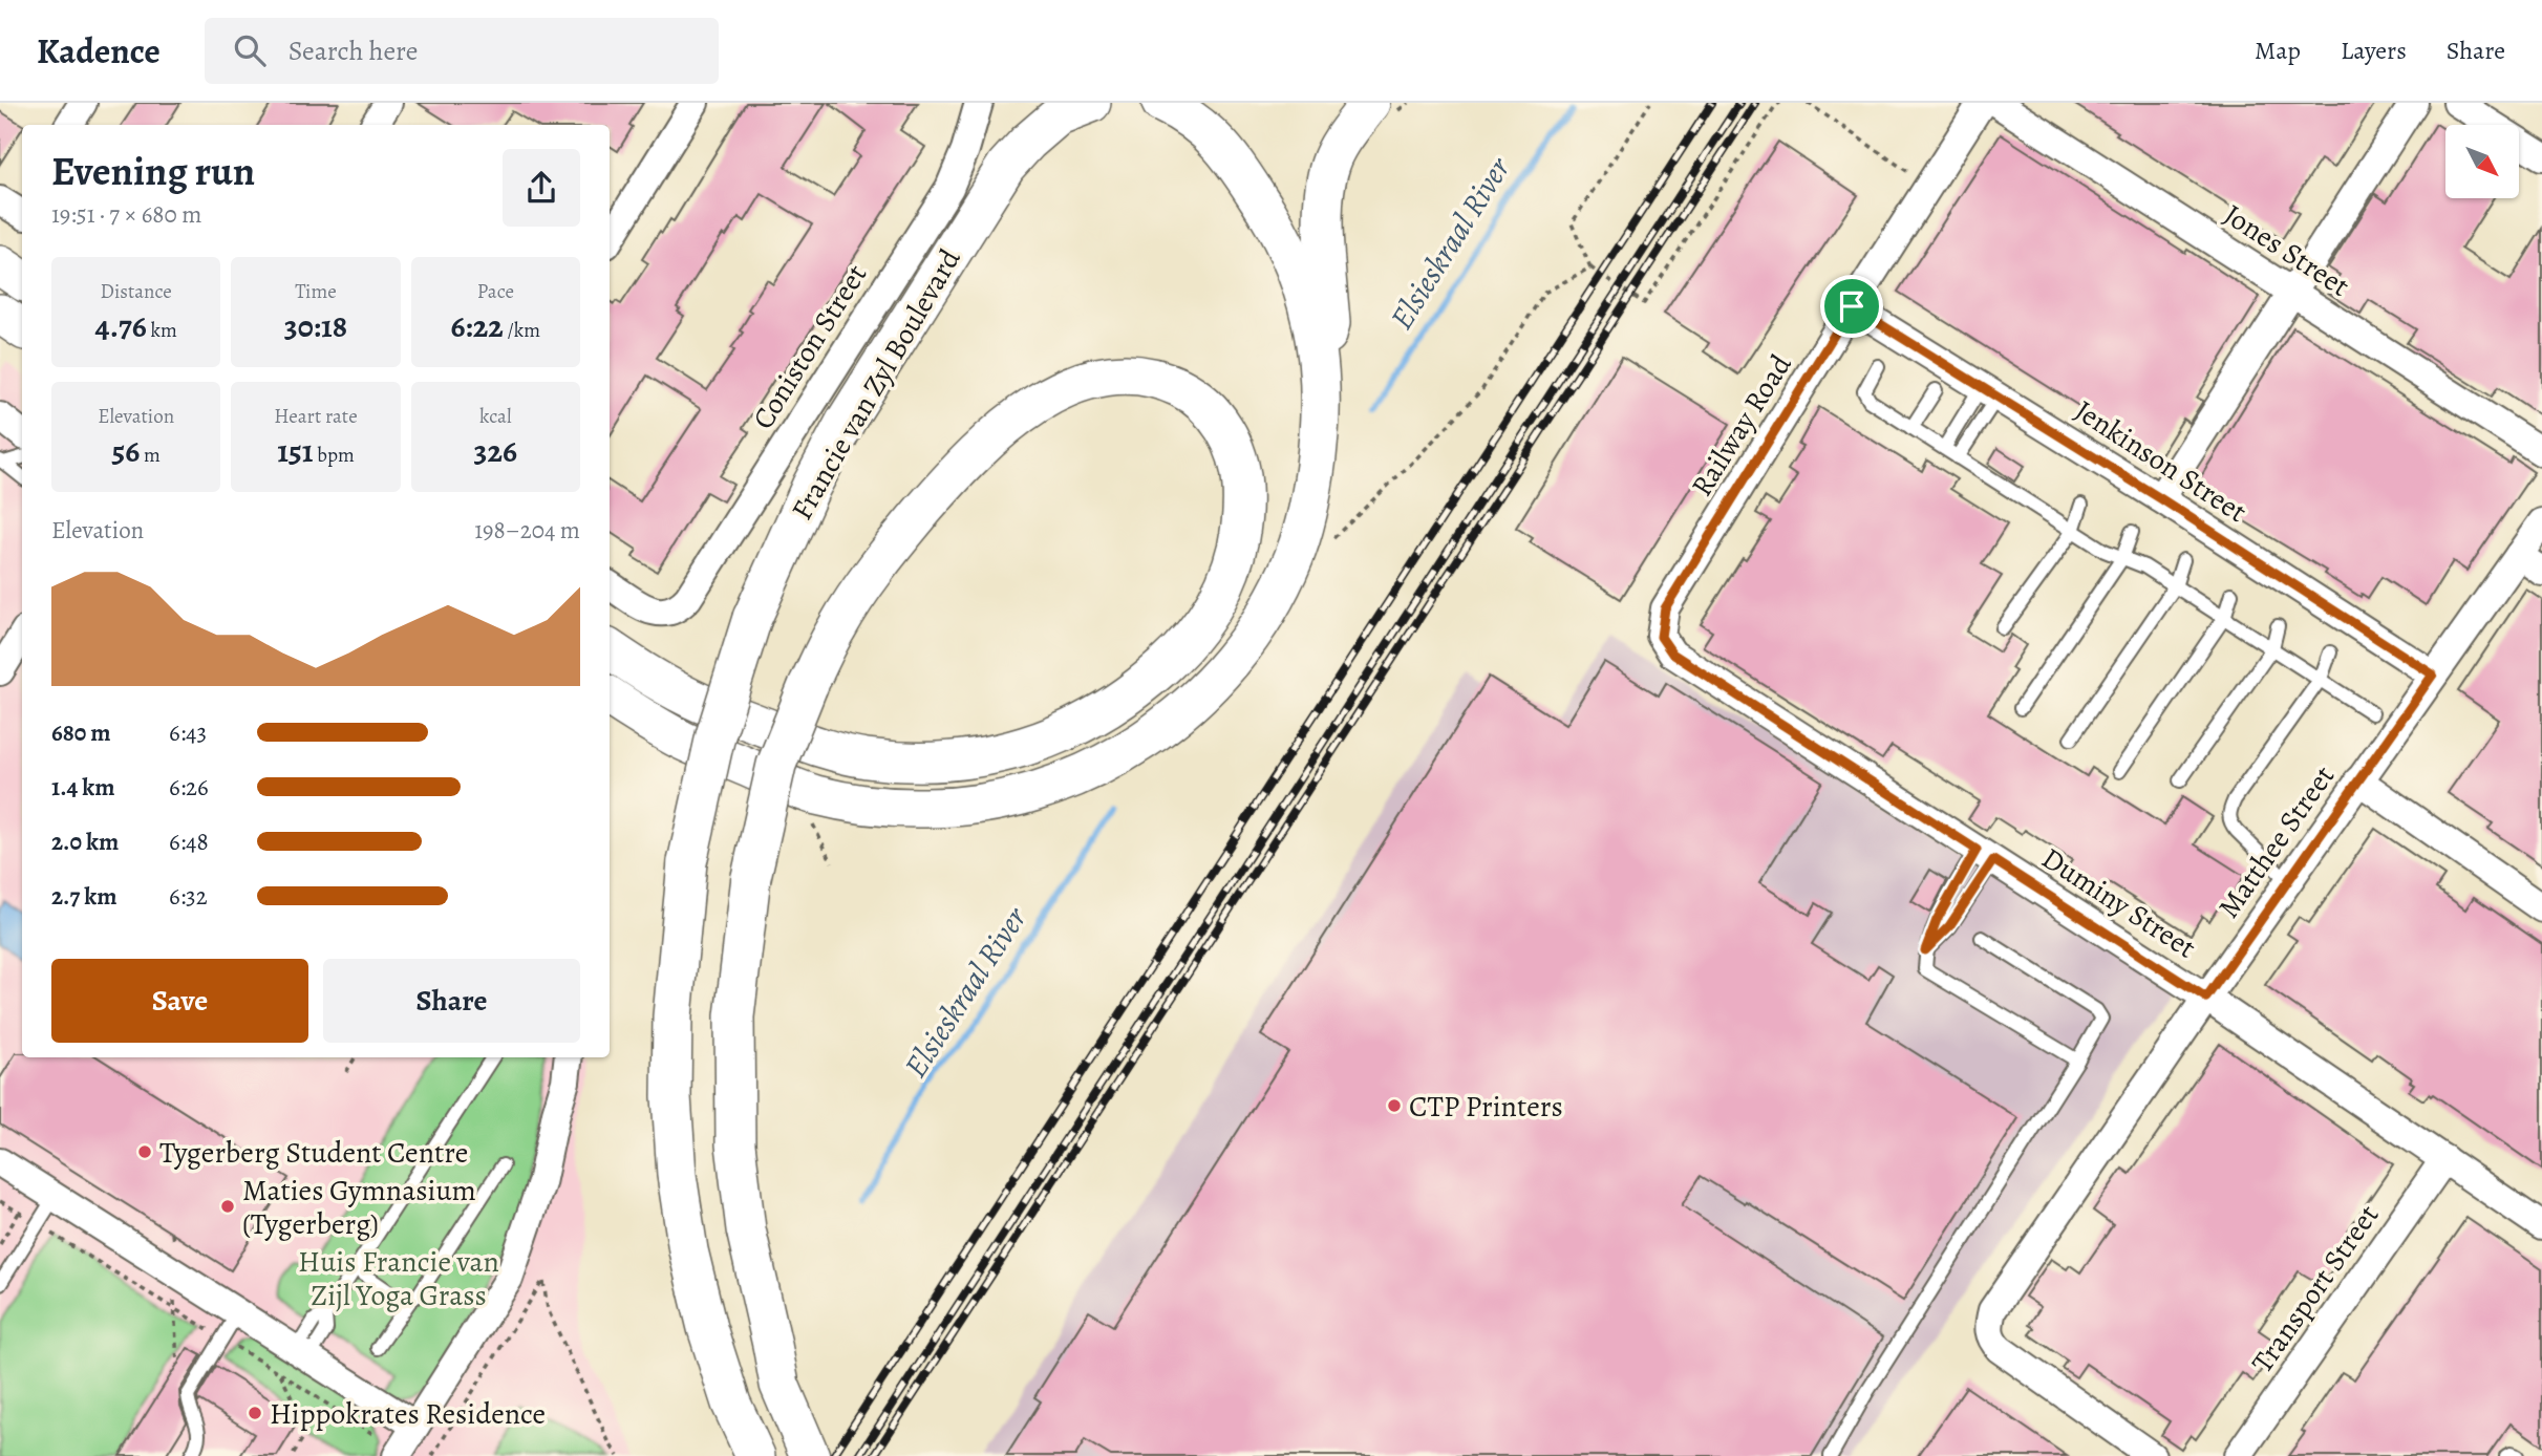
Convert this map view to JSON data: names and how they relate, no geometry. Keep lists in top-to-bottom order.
{
  "streets": {
    "main road": ["Francie van Zyl Boulevard"],
    "street": [
      "Jones Street",
      "Coniston Street",
      "Railway Road",
      "Jenkinson Street",
      "Matthee Street",
      "Duminy Street",
      "Transport Street"
    ]
  },
  "crossings": [
    ["Railway Road", "Jenkinson Street"],
    ["Railway Road", "Duminy Street"],
    ["Jenkinson Street", "Matthee Street"],
    ["Matthee Street", "Duminy Street"],
    ["Duminy Street", "Transport Street"]
  ],
  "water": ["Elsieskraal River"],
  "parks": ["Huis Francie van Zijl Yoga Grass"],
  "places": [
    "CTP Printers",
    "Tygerberg Student Centre",
    "Maties Gymnasium (Tygerberg)",
    "Hippokrates Residence"
  ],
  "north": "bottom right",
  "page": {
    "header": "Kadence",
    "search": "Search here",
    "nav": ["Map", "Layers", "Share"],
    "heading": ["Evening run", "19:51 · 7 × 680 m"],
    "stats": [
      ["Distance", "4.76 km"],
      ["Time", "30:18"],
      ["Pace", "6:22 /km"],
      ["Elevation", "56 m"],
      ["Heart rate", "151 bpm"],
      ["kcal", "326"]
    ],
    "chart": ["Elevation", "198–204 m"],
    "list": [
      {
        "name": "680 m",
        "note": "6:43"
      },
      {
        "name": "1.4 km",
        "note": "6:26"
      },
      {
        "name": "2.0 km",
        "note": "6:48"
      },
      {
        "name": "2.7 km",
        "note": "6:32"
      }
    ],
    "buttons": ["Save", "Share"]
  }
}
